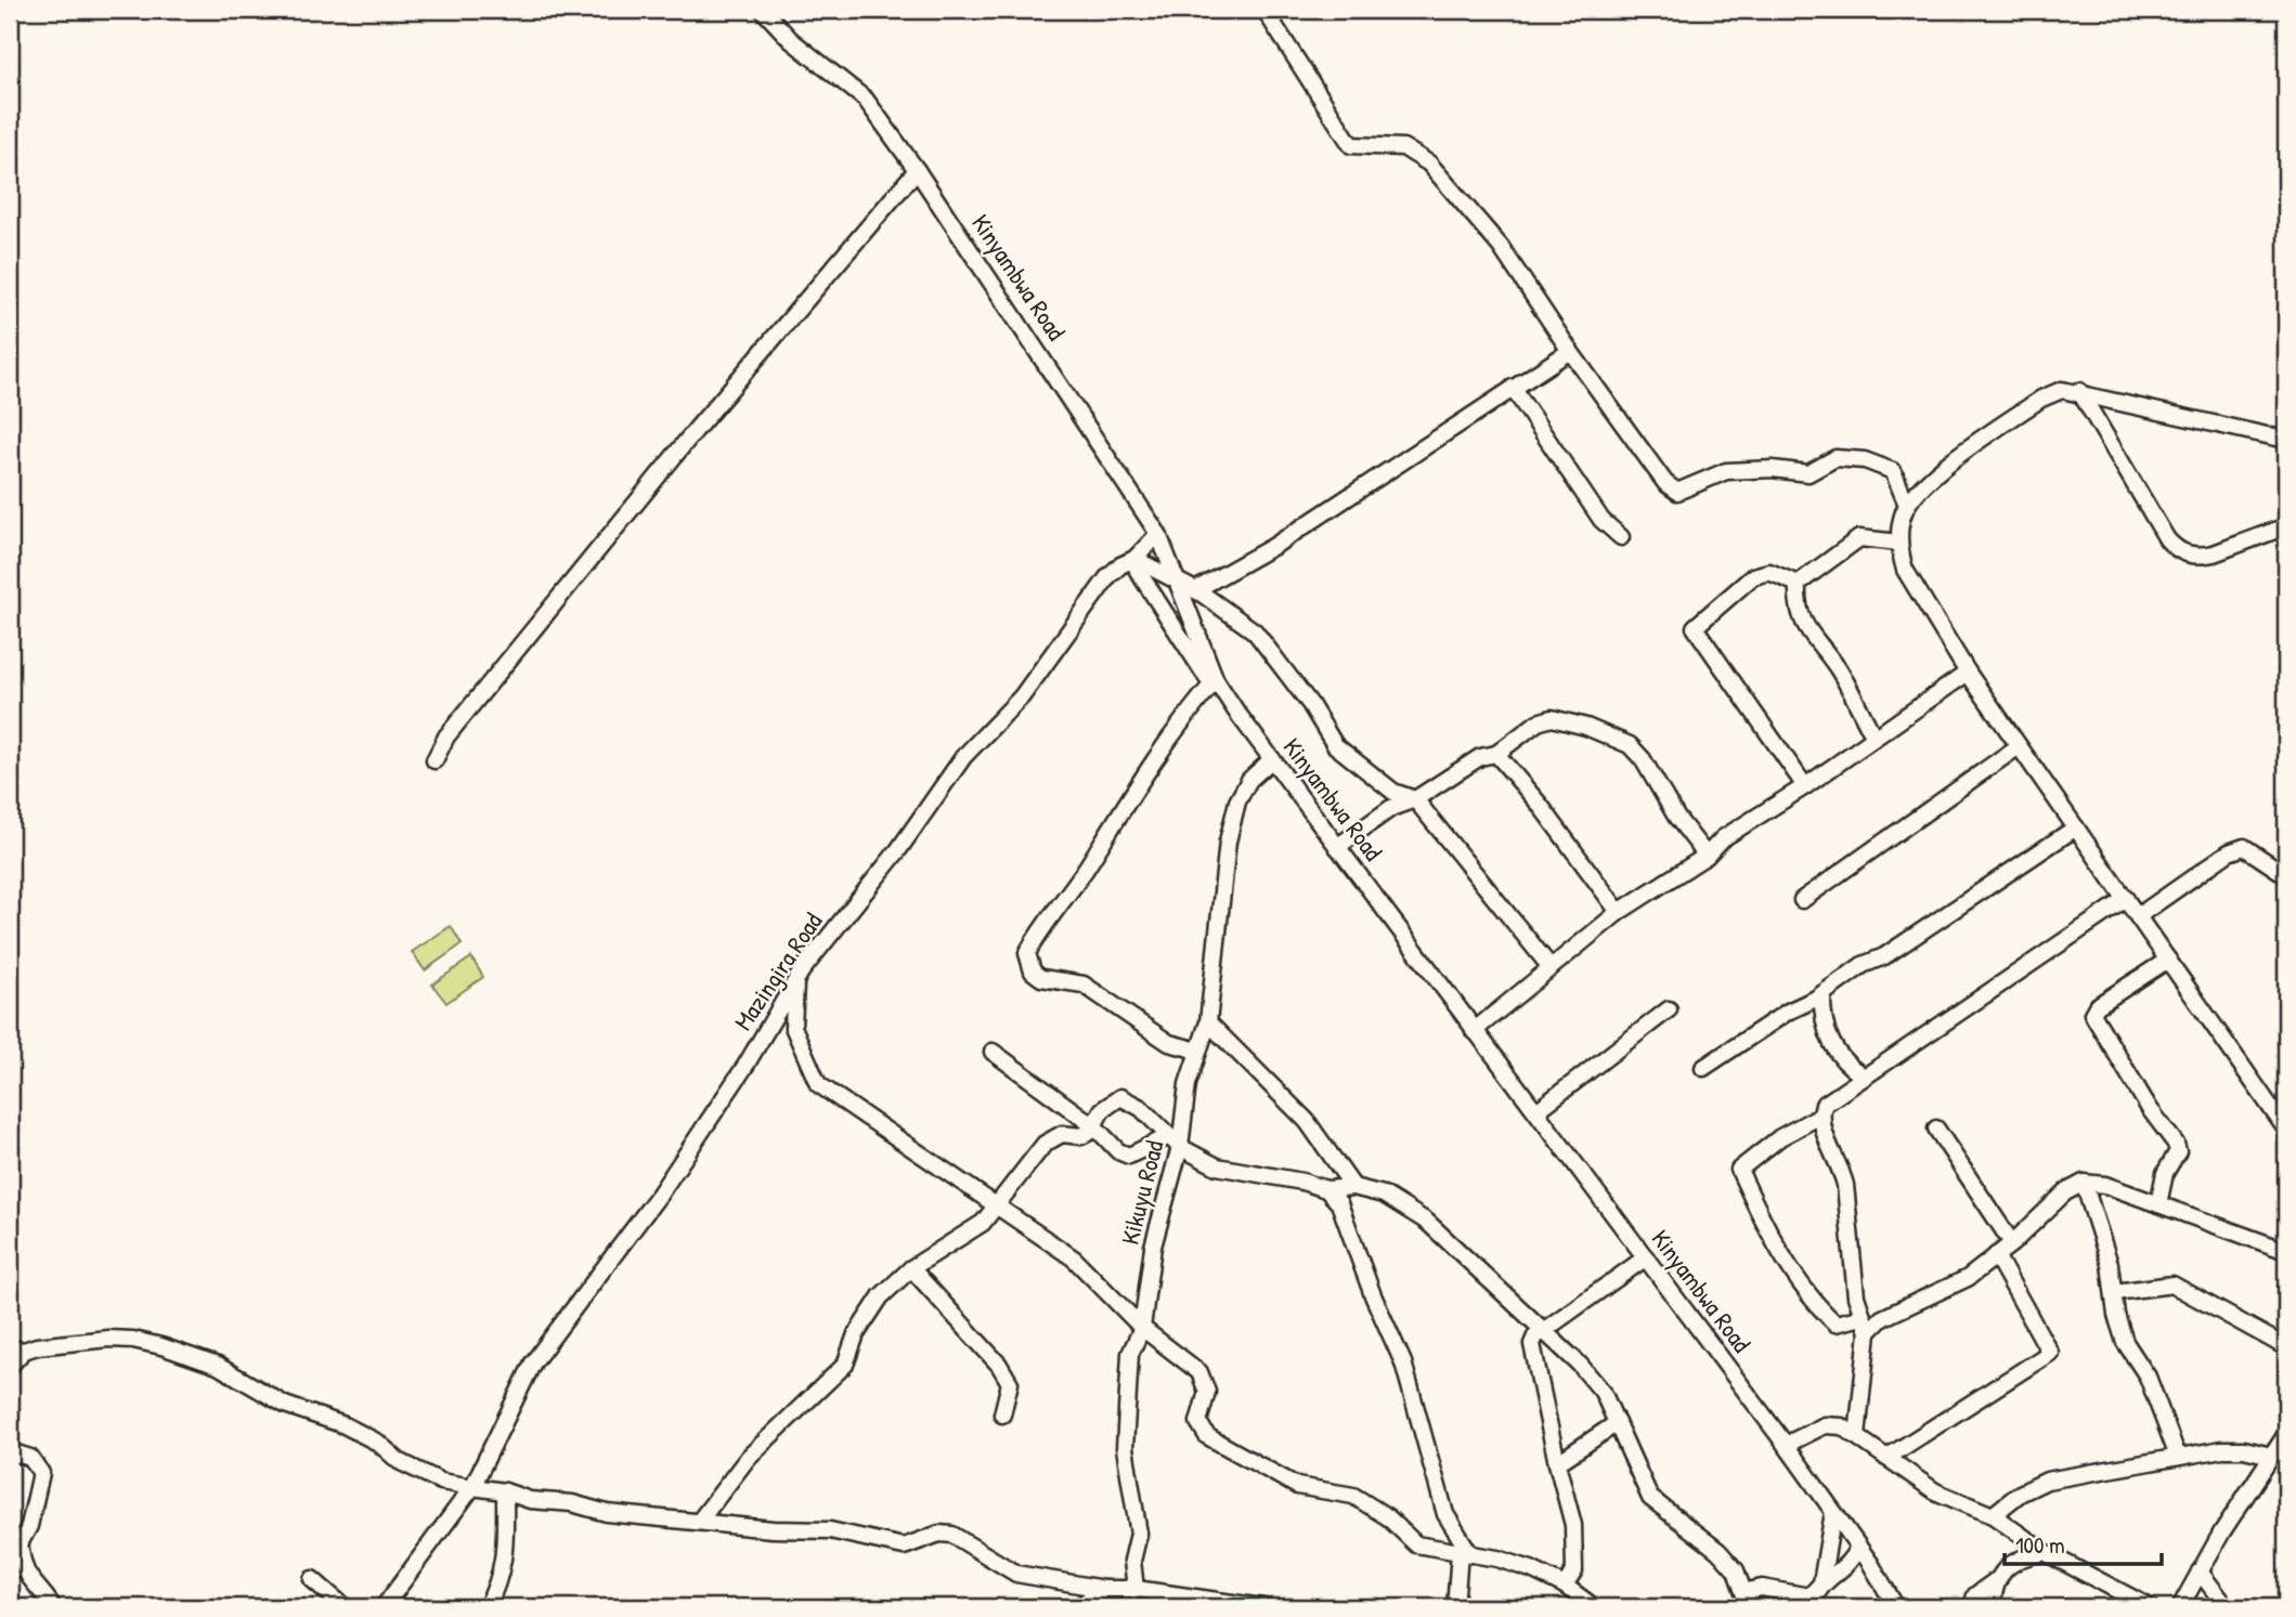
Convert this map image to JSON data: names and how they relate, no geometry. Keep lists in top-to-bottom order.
{
  "streets": {
    "street": ["Kinyambwa Road", "Mazingira Road", "Kikuyu Road"]
  },
  "crossings": [
    ["Kinyambwa Road", "Mazingira Road"],
    ["Kinyambwa Road", "Kikuyu Road"]
  ],
  "scale_bar": "100 m"
}
